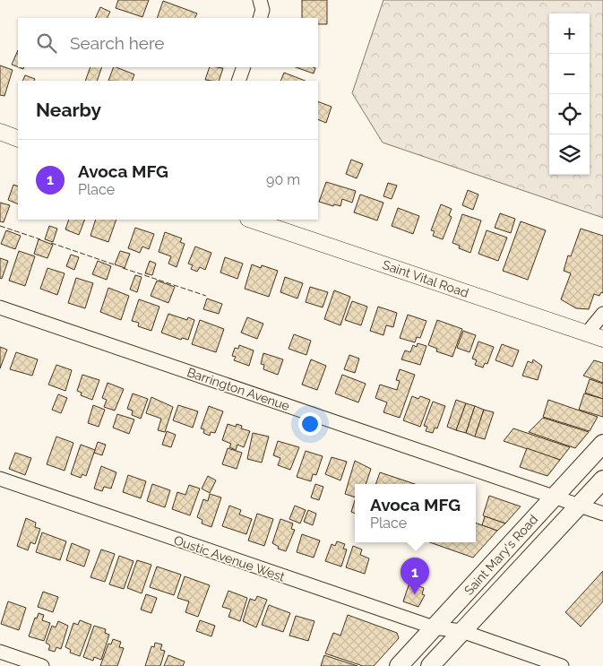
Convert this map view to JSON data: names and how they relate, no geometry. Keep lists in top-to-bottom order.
{
  "streets": {
    "main road": ["Saint Mary's Road"],
    "street": ["Saint Vital Road", "Barrington Avenue", "Oustic Avenue West"]
  },
  "crossings": [
    ["Barrington Avenue", "Saint Mary's Road"],
    ["Saint Mary's Road", "Oustic Avenue West"]
  ],
  "page": {
    "map_buttons": ["+", "−"],
    "search": "Search here",
    "heading": "Nearby",
    "list": [
      {
        "mark": "1",
        "name": "Avoca MFG",
        "note": "Place",
        "value": "90 m"
      }
    ],
    "popup": ["Avoca MFG", "Place"],
    "pins": "1"
  }
}
